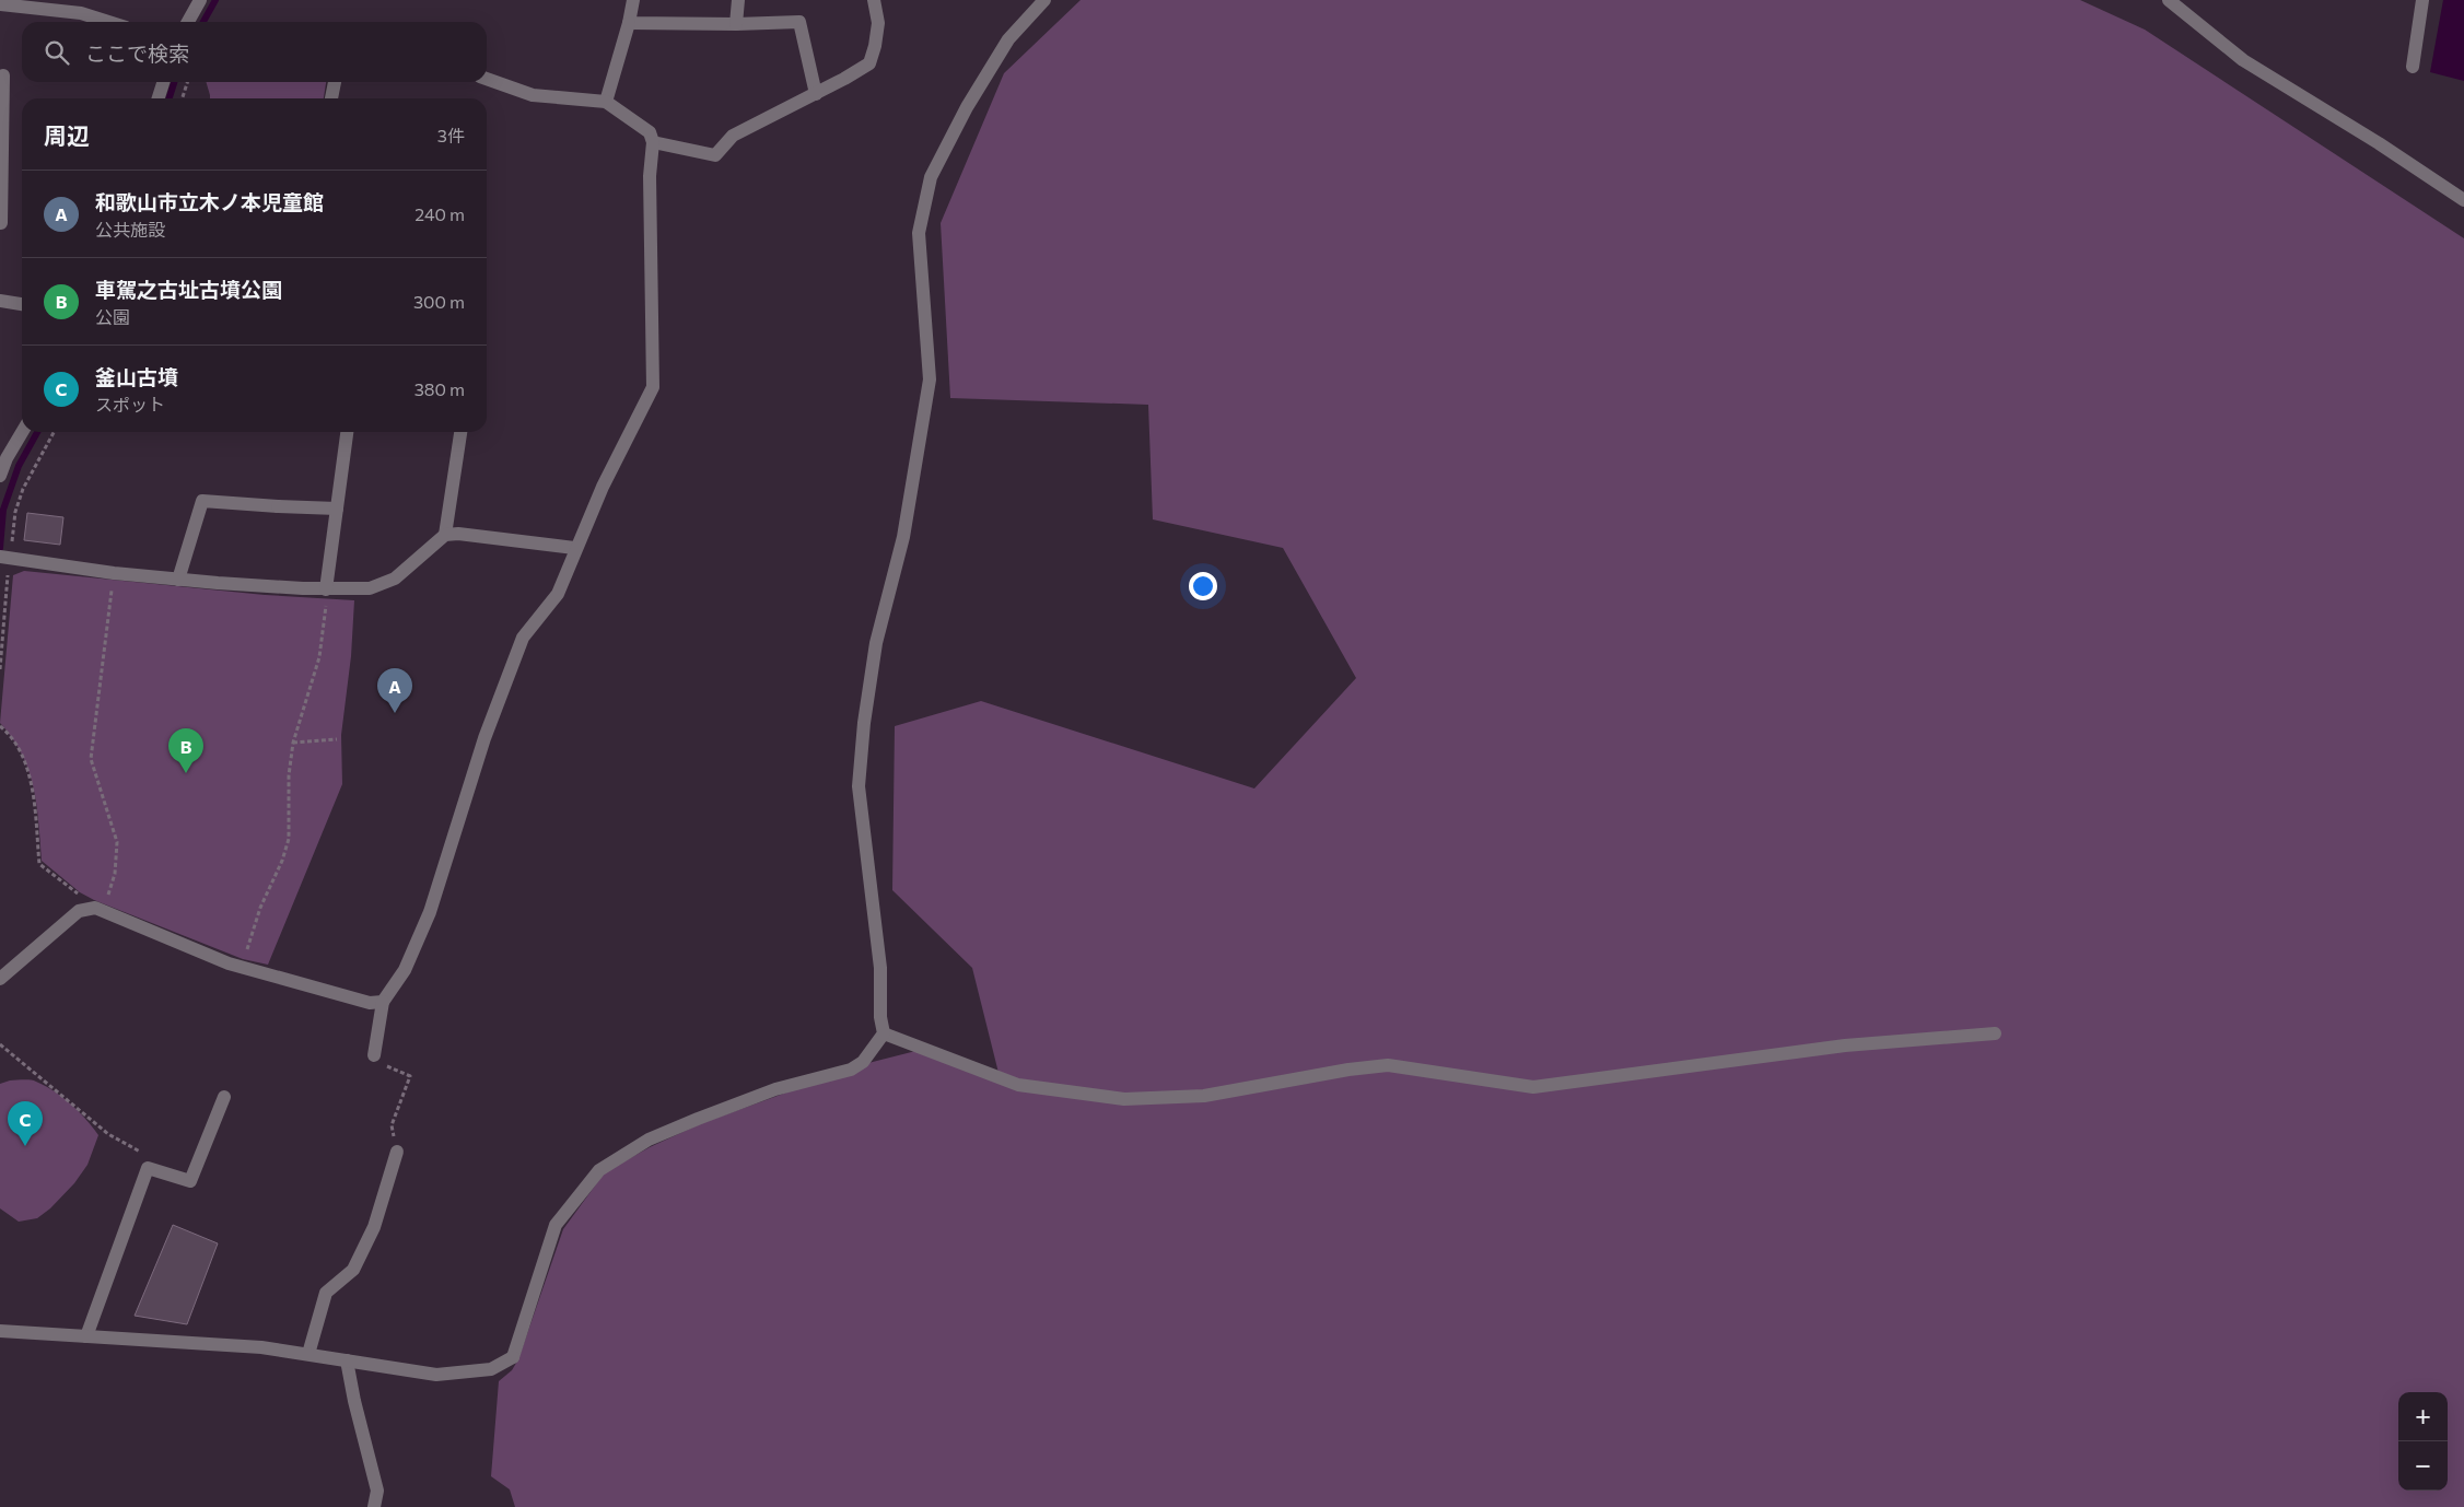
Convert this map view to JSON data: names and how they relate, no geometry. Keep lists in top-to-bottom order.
{
  "page": {
    "search": "ここで検索",
    "heading": ["周辺", "3件"],
    "list": [
      {
        "mark": "A",
        "name": "和歌山市立木ノ本児童館",
        "note": "公共施設",
        "value": "240 m"
      },
      {
        "mark": "B",
        "name": "車駕之古址古墳公園",
        "note": "公園",
        "value": "300 m"
      },
      {
        "mark": "C",
        "name": "釜山古墳",
        "note": "スポット",
        "value": "380 m"
      }
    ],
    "pins": ["A", "B", "C"],
    "map_buttons": ["+", "−"]
  }
}
